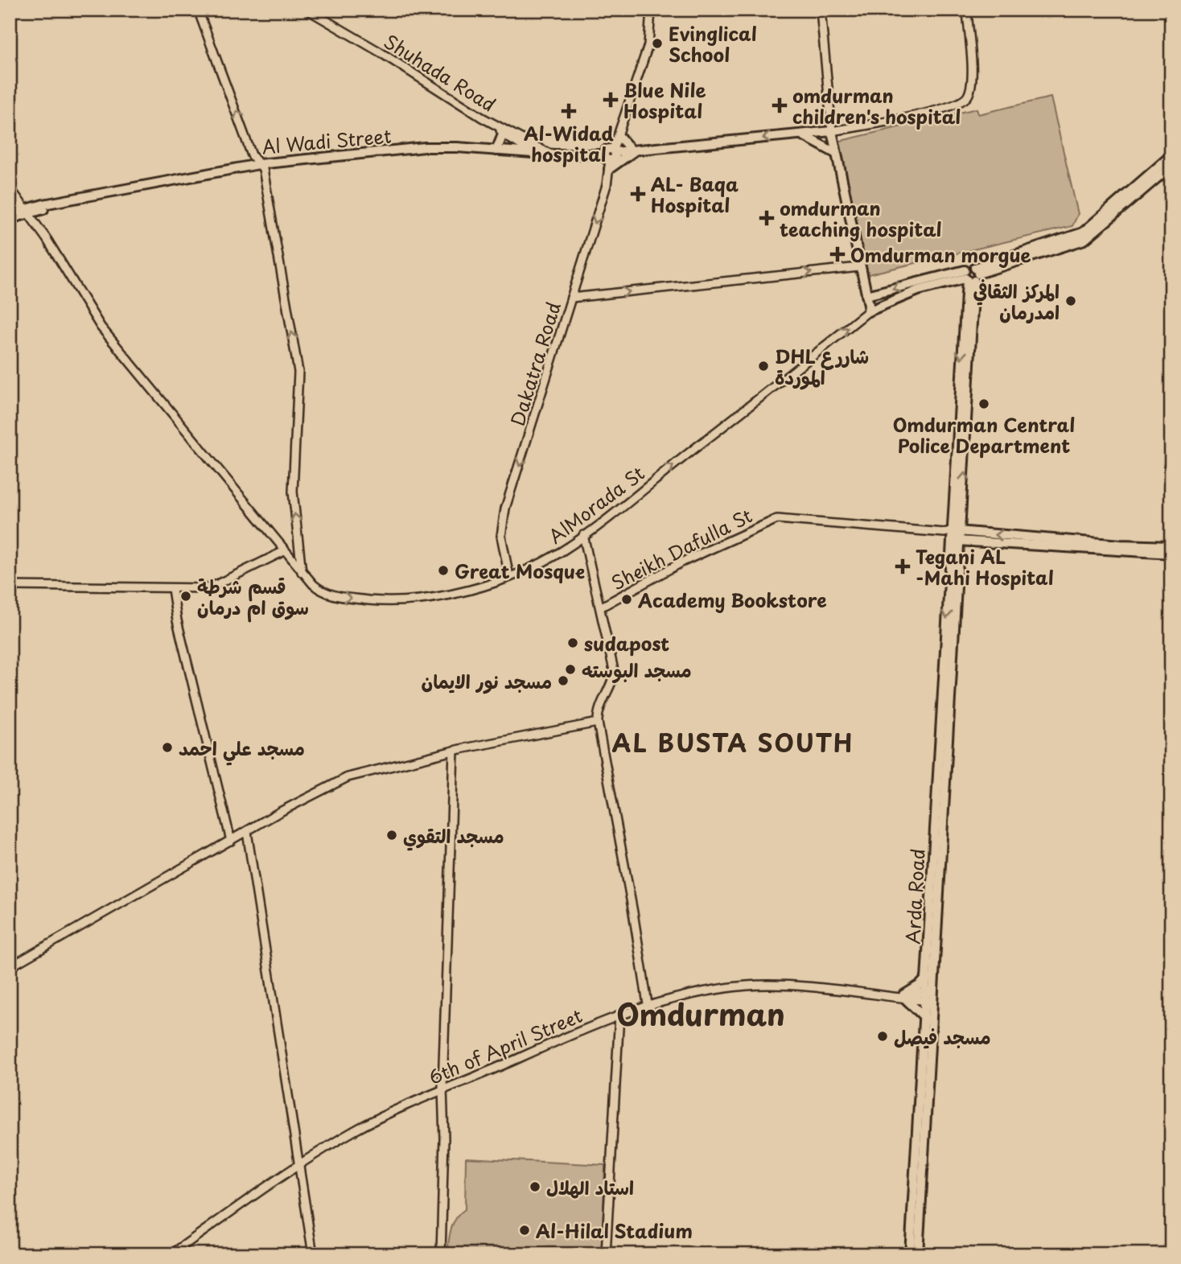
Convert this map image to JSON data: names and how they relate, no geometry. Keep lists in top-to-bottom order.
{
  "streets": {
    "main road": ["Al Wadi Street", "Arda Road"],
    "street": [
      "Shuhada Road",
      "Dakatra Road",
      "AlMorada St",
      "Sheikh Dafulla St",
      "6th of April Street"
    ]
  },
  "crossings": [
    ["Shuhada Road", "Al Wadi Street"],
    ["Al Wadi Street", "Dakatra Road"],
    ["Al Wadi Street", "AlMorada St"],
    ["Dakatra Road", "AlMorada St"],
    ["Arda Road", "6th of April Street"]
  ],
  "one_way": ["Dakatra Road", "AlMorada St"],
  "districts": ["AL BUSTA SOUTH", "Omdurman"],
  "places": {
    "other": [
      "Evinglical School",
      "المركز الثقافي امدرمان",
      "DHL شاررع الموردة",
      "Omdurman Central Police Department",
      "Great Mosque",
      "قسم شرطة سوق ام درمان",
      "Academy Bookstore",
      "sudapost",
      "مسجد البوسته",
      "مسجد نور الايمان",
      "مسجد علي احمد",
      "مسجد التقوي",
      "مسجد فيصل",
      "استاد الهلال",
      "Al-Hilal Stadium"
    ],
    "health": [
      "Blue Nile Hospital",
      "omdurman children's hospital",
      "Al-Widad hospital",
      "AL- Baqa Hospital",
      "omdurman teaching hospital",
      "Omdurman morgue",
      "Tegani AL -Mahi Hospital"
    ]
  }
}
